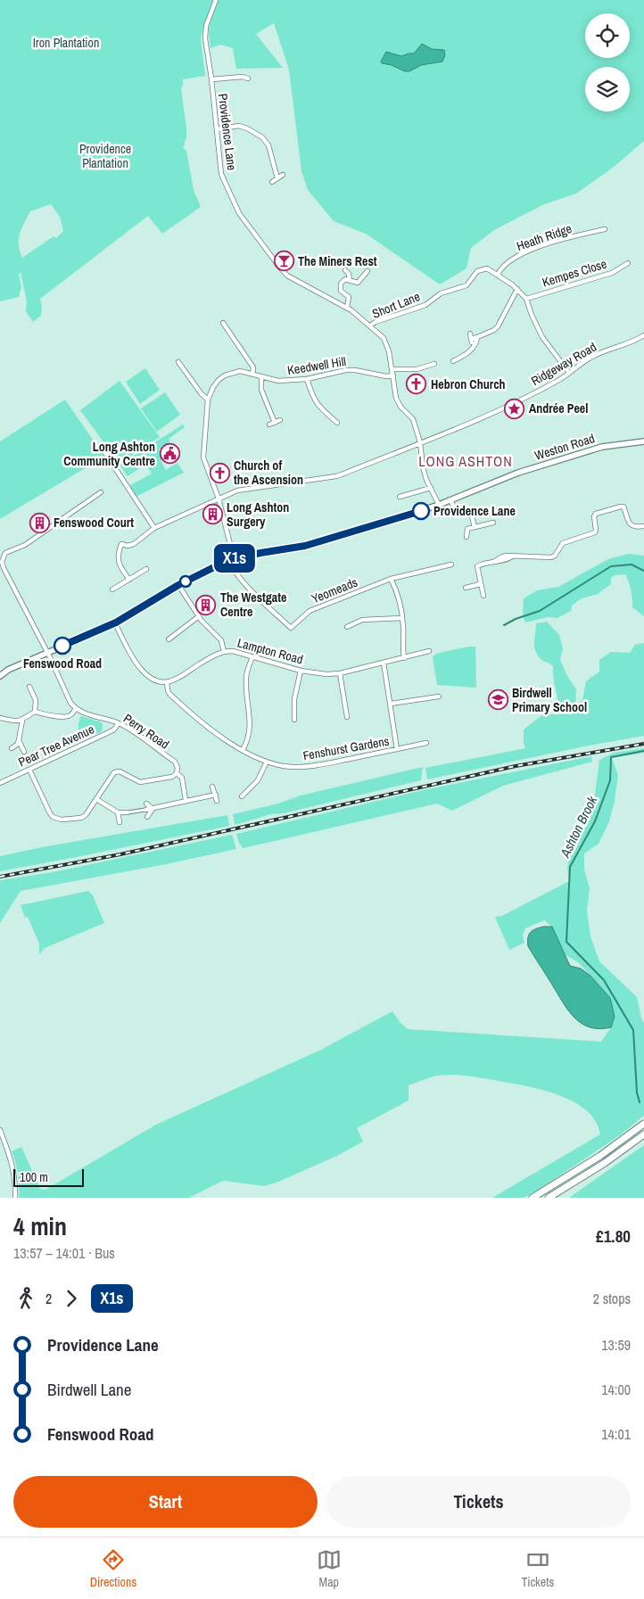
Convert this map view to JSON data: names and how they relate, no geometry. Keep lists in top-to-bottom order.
{
  "streets": {
    "street": [
      "Providence Lane",
      "Heath Ridge",
      "Kempes Close",
      "Short Lane",
      "Ridgeway Road",
      "Keedwell Hill",
      "Weston Road",
      "Yeomeads",
      "Lampton Road",
      "Perry Road",
      "Pear Tree Avenue",
      "Fenshurst Gardens"
    ]
  },
  "crossings": [
    ["Providence Lane", "Short Lane"],
    ["Providence Lane", "Ridgeway Road"],
    ["Providence Lane", "Keedwell Hill"],
    ["Providence Lane", "Weston Road"],
    ["Heath Ridge", "Short Lane"],
    ["Ridgeway Road", "Keedwell Hill"],
    ["Keedwell Hill", "Weston Road"],
    ["Keedwell Hill", "Yeomeads"],
    ["Lampton Road", "Fenshurst Gardens"],
    ["Perry Road", "Pear Tree Avenue"]
  ],
  "districts": ["LONG ASHTON"],
  "water": ["Ashton Brook"],
  "parks": ["Iron Plantation", "Providence Plantation"],
  "places": {
    "bar": ["The Miners Rest"],
    "church": ["Hebron Church", "Church of the Ascension"],
    "place": ["Andrée Peel"],
    "public building": ["Long Ashton Community Centre"],
    "other": ["Providence Lane", "Fenswood Road"],
    "building": ["Long Ashton Surgery", "Fenswood Court", "The Westgate Centre"],
    "school or university": ["Birdwell Primary School"]
  },
  "lines": ["bus line X1s"],
  "scale_bar": "100 m",
  "page": {
    "on_map": "X1s",
    "scale": "100 m",
    "heading": ["4 min", "13:57 – 14:01 · Bus", "£1.80"],
    "legs": ["2", "X1s", "2 stops"],
    "list": [
      {
        "name": "Providence Lane",
        "value": "13:59"
      },
      {
        "name": "Birdwell Lane",
        "value": "14:00"
      },
      {
        "name": "Fenswood Road",
        "value": "14:01"
      }
    ],
    "buttons": ["Start", "Tickets"],
    "tabs": ["Directions", "Map", "Tickets"]
  }
}
